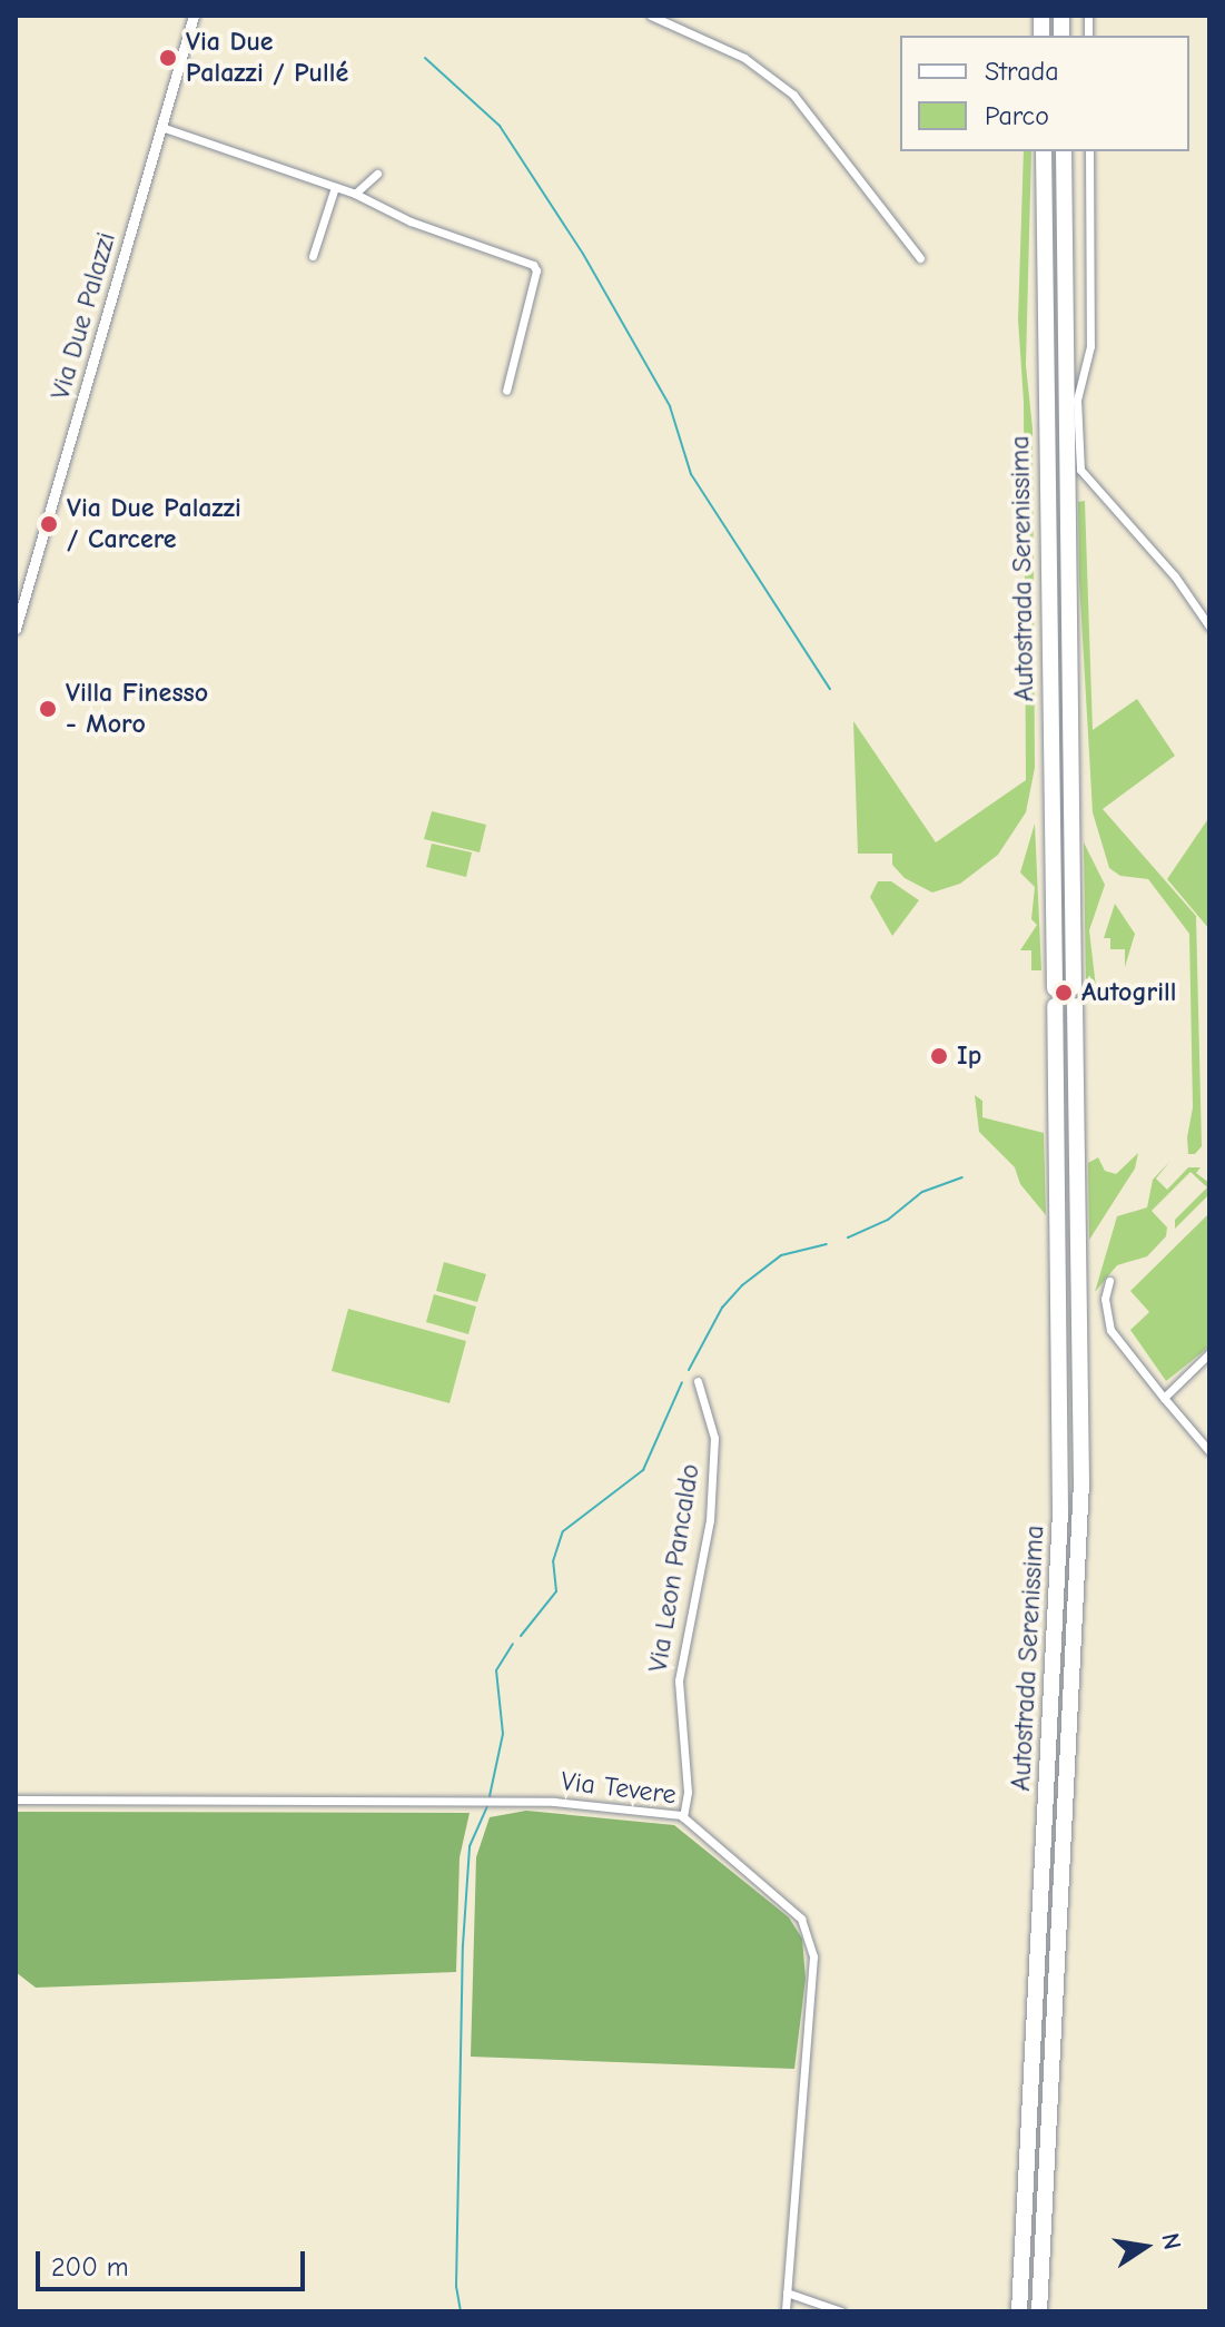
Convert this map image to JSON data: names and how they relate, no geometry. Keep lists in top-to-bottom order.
{
  "streets": {
    "highway": ["Autostrada Serenissima"],
    "street": ["Via Due Palazzi", "Via Leon Pancaldo", "Via Tevere"]
  },
  "crossings": [
    ["Via Leon Pancaldo", "Via Tevere"]
  ],
  "places": [
    "Via Due Palazzi / Pullé",
    "Via Due Palazzi / Carcere",
    "Villa Finesso - Moro",
    "Autogrill",
    "Ip"
  ],
  "legend": ["Strada", "Parco"],
  "scale_bar": "200 m",
  "north": "right"
}
